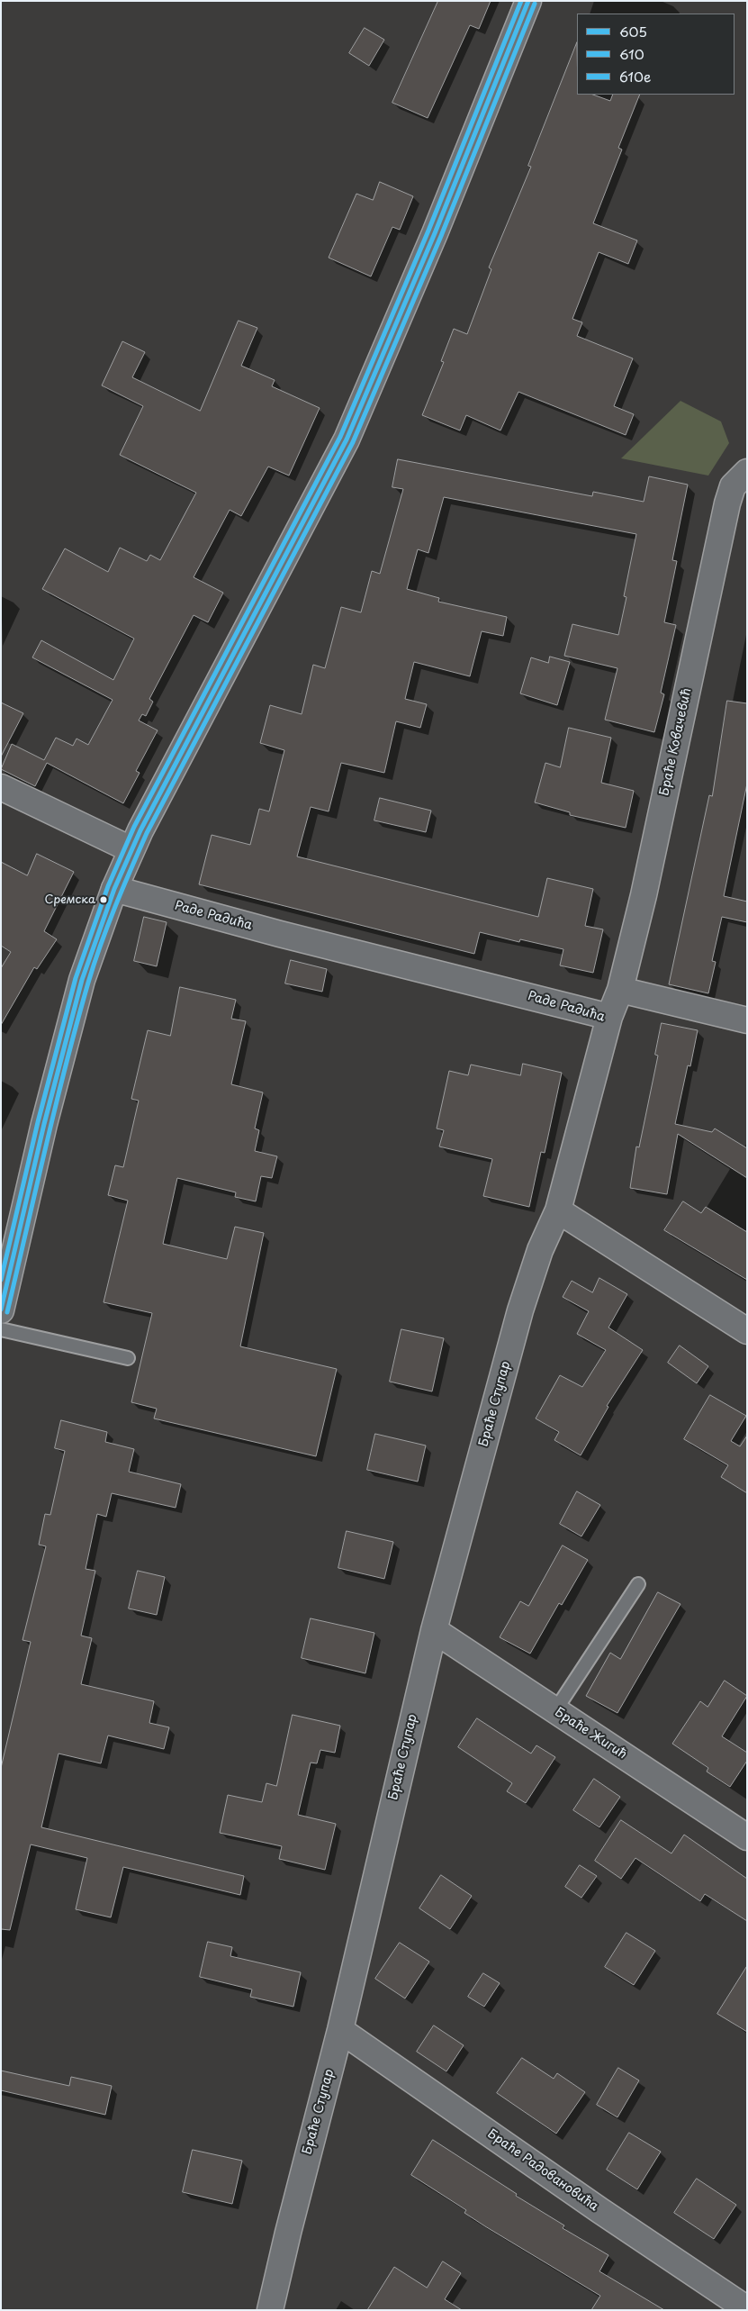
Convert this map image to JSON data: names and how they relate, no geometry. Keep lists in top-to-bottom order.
{
  "streets": {
    "street": [
      "Браће Ковачевић",
      "Раде Радића",
      "Браће Ступар",
      "Браће Жигић",
      "Браће Радовановића"
    ]
  },
  "crossings": [
    ["Браће Ковачевић", "Раде Радића"],
    ["Раде Радића", "Браће Ступар"],
    ["Браће Ступар", "Браће Жигић"],
    ["Браће Ступар", "Браће Радовановића"]
  ],
  "places": ["Сремска"],
  "lines": ["transit line 605", "transit line 610e", "transit line 610"],
  "legend": ["605", "610", "610e"]
}
